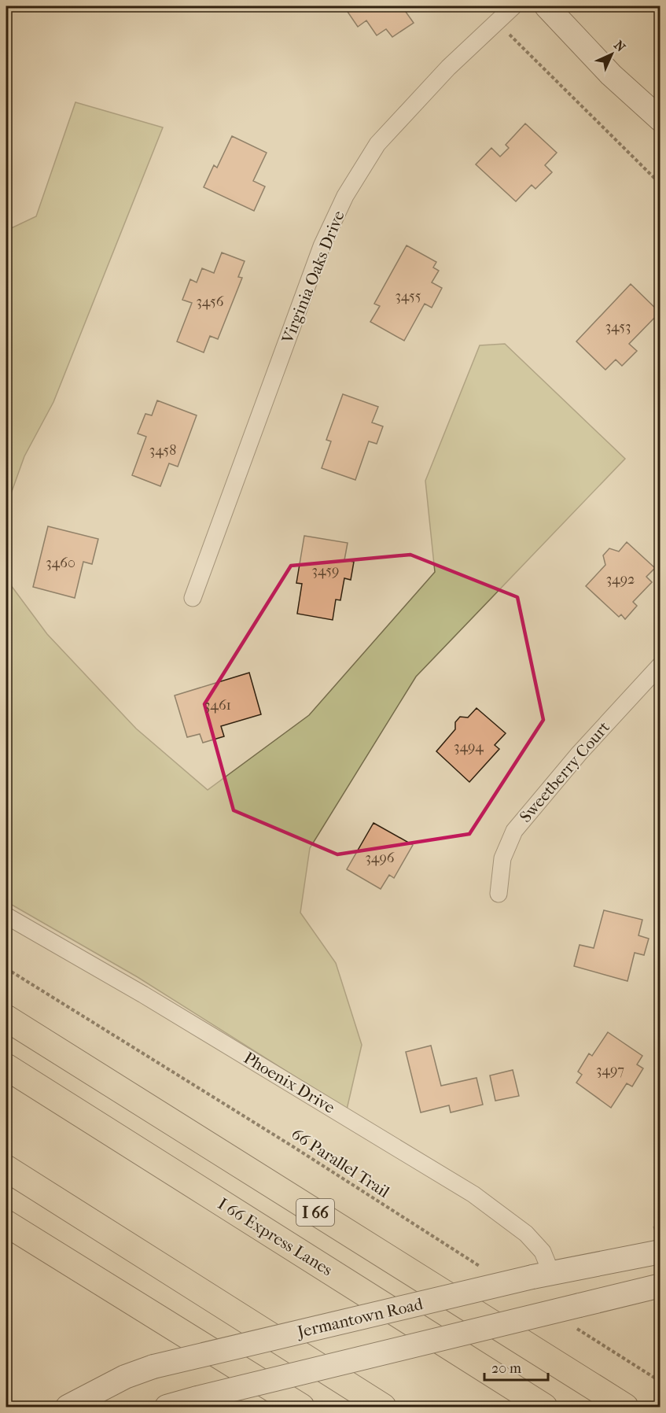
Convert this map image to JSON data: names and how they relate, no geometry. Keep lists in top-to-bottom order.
{
  "streets": {
    "highway": ["I 66", "I 66 Express Lanes"],
    "main road": ["Jermantown Road"],
    "street": ["Virginia Oaks Drive", "Sweetberry Court", "Phoenix Drive"],
    "path": ["66 Parallel Trail"]
  },
  "crossings": [
    ["Phoenix Drive", "Jermantown Road"]
  ],
  "house_numbers": [
    "3455",
    "3456",
    "3453",
    "3458",
    "3460",
    "3459",
    "3492",
    "3461",
    "3494",
    "3496",
    "3497"
  ],
  "scale_bar": "20 m",
  "north": "top right"
}
